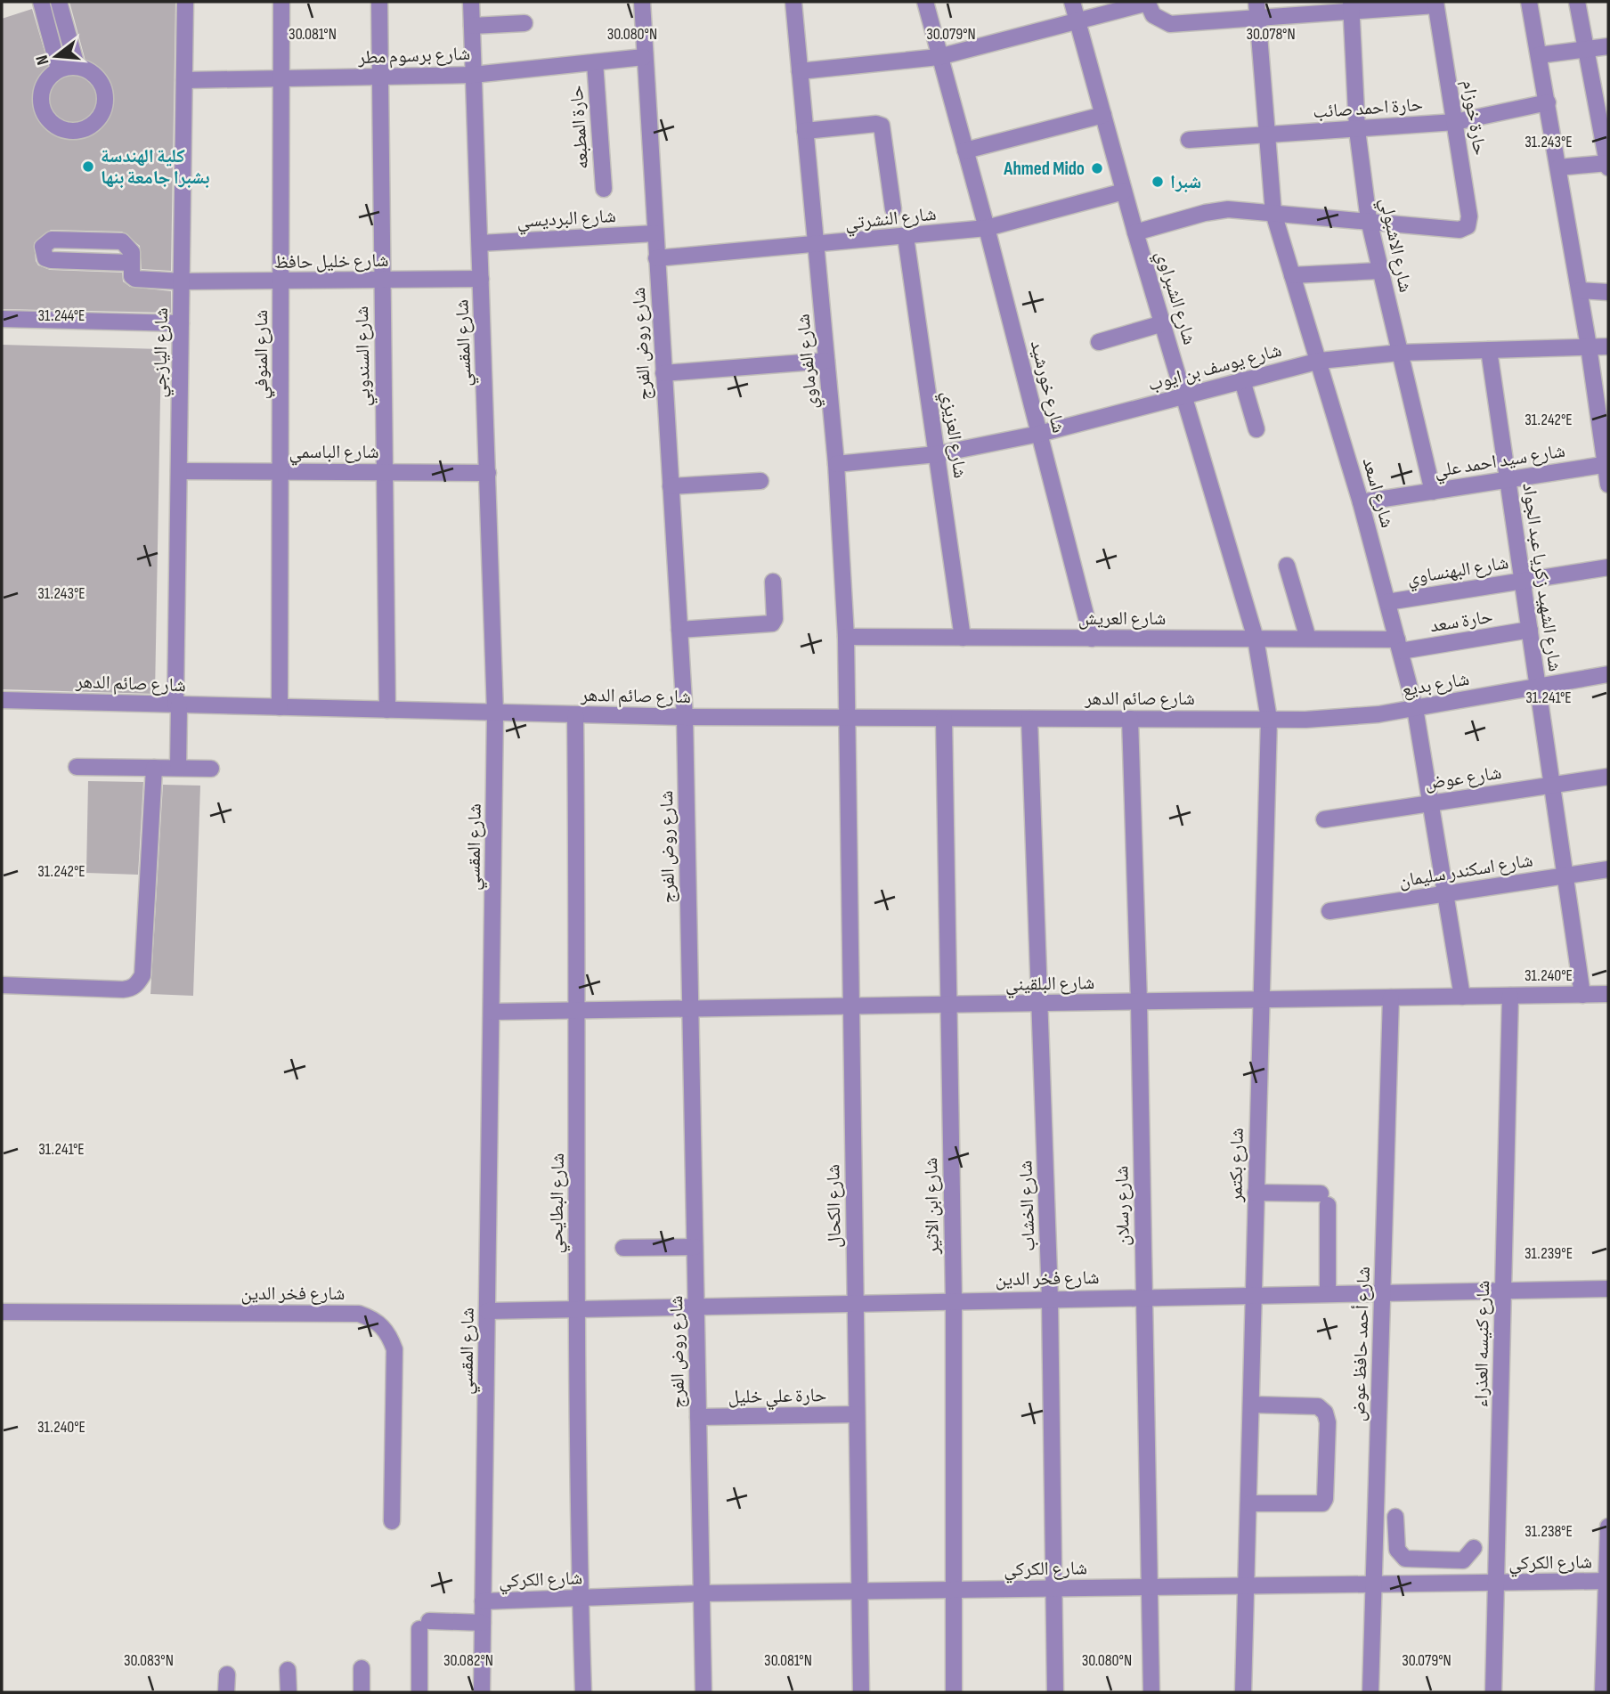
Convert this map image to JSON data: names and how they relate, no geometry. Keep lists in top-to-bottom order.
{
  "streets": {
    "street": [
      "شارع برسوم مطر",
      "حارة احمد صائب",
      "حارة خوزام",
      "حارة المطبعه",
      "شارع البرديسي",
      "شارع النشرتي",
      "شارع الاشبولي",
      "شارع خليل حافظ",
      "شارع الشبراوي",
      "شارع المقسي",
      "شارع روض الفرج",
      "شارع اليازجي",
      "شارع المنوفي",
      "شارع السندوبي",
      "شارع الفرماوي",
      "شارع يوسف بن ايوب",
      "شارع خورشيد",
      "شارع العزيزي",
      "شارع الباسمي",
      "شارع سيد احمد علي",
      "شارع اسعد",
      "شارع البهنساوي",
      "شارع الشهيد زكريا عبد الجواد",
      "شارع العريش",
      "حارة سعد",
      "شارع صائم الدهر",
      "شارع بديع",
      "شارع عوض",
      "شارع اسكندر سليمان",
      "شارع البلقيني",
      "شارع بكتمر",
      "شارع البطايحي",
      "شارع الكحال",
      "شارع ابن الاثير",
      "شارع الخشاب",
      "شارع رسلان",
      "شارع فخر الدين",
      "شارع أحمد حافظ عوض",
      "شارع كنيسه العذراء",
      "حارة علي خليل",
      "شارع الكركي"
    ]
  },
  "crossings": [
    ["شارع برسوم مطر", "حارة المطبعه"],
    ["شارع برسوم مطر", "شارع المقسي"],
    ["شارع برسوم مطر", "شارع روض الفرج"],
    ["شارع برسوم مطر", "شارع اليازجي"],
    ["شارع برسوم مطر", "شارع المنوفي"],
    ["شارع برسوم مطر", "شارع السندوبي"],
    ["حارة احمد صائب", "حارة خوزام"],
    ["حارة احمد صائب", "شارع الاشبولي"],
    ["حارة احمد صائب", "شارع اسعد"],
    ["حارة خوزام", "شارع الاشبولي"],
    ["شارع البرديسي", "شارع المقسي"],
    ["شارع البرديسي", "شارع روض الفرج"],
    ["شارع النشرتي", "شارع الشبراوي"],
    ["شارع النشرتي", "شارع روض الفرج"],
    ["شارع النشرتي", "شارع الفرماوي"],
    ["شارع النشرتي", "شارع خورشيد"],
    ["شارع النشرتي", "شارع العزيزي"],
    ["شارع الاشبولي", "شارع يوسف بن ايوب"],
    ["شارع الاشبولي", "شارع سيد احمد علي"],
    ["شارع خليل حافظ", "شارع المقسي"],
    ["شارع خليل حافظ", "شارع اليازجي"],
    ["شارع خليل حافظ", "شارع المنوفي"],
    ["شارع خليل حافظ", "شارع السندوبي"],
    ["شارع الشبراوي", "شارع يوسف بن ايوب"],
    ["شارع الشبراوي", "شارع العريش"],
    ["شارع الشبراوي", "شارع بكتمر"],
    ["شارع المقسي", "شارع الباسمي"],
    ["شارع المقسي", "شارع صائم الدهر"],
    ["شارع المقسي", "شارع البلقيني"],
    ["شارع المقسي", "شارع فخر الدين"],
    ["شارع المقسي", "شارع الكركي"],
    ["شارع روض الفرج", "شارع صائم الدهر"],
    ["شارع روض الفرج", "شارع البلقيني"],
    ["شارع روض الفرج", "شارع فخر الدين"],
    ["شارع روض الفرج", "حارة علي خليل"],
    ["شارع روض الفرج", "شارع الكركي"],
    ["شارع اليازجي", "شارع الباسمي"],
    ["شارع اليازجي", "شارع صائم الدهر"],
    ["شارع المنوفي", "شارع الباسمي"],
    ["شارع المنوفي", "شارع صائم الدهر"],
    ["شارع السندوبي", "شارع الباسمي"],
    ["شارع السندوبي", "شارع صائم الدهر"],
    ["شارع الفرماوي", "شارع يوسف بن ايوب"],
    ["شارع الفرماوي", "شارع العريش"],
    ["شارع الفرماوي", "شارع صائم الدهر"],
    ["شارع الفرماوي", "شارع الكحال"],
    ["شارع يوسف بن ايوب", "شارع خورشيد"],
    ["شارع يوسف بن ايوب", "شارع العزيزي"],
    ["شارع يوسف بن ايوب", "شارع اسعد"],
    ["شارع يوسف بن ايوب", "شارع الشهيد زكريا عبد الجواد"],
    ["شارع خورشيد", "شارع العريش"],
    ["شارع العزيزي", "شارع العريش"],
    ["شارع سيد احمد علي", "شارع اسعد"],
    ["شارع سيد احمد علي", "شارع الشهيد زكريا عبد الجواد"],
    ["شارع اسعد", "شارع البهنساوي"],
    ["شارع اسعد", "شارع العريش"],
    ["شارع اسعد", "حارة سعد"],
    ["شارع اسعد", "شارع بديع"],
    ["شارع اسعد", "شارع عوض"],
    ["شارع اسعد", "شارع اسكندر سليمان"],
    ["شارع اسعد", "شارع البلقيني"],
    ["شارع البهنساوي", "شارع الشهيد زكريا عبد الجواد"],
    ["شارع الشهيد زكريا عبد الجواد", "حارة سعد"],
    ["شارع الشهيد زكريا عبد الجواد", "شارع بديع"],
    ["شارع الشهيد زكريا عبد الجواد", "شارع عوض"],
    ["شارع الشهيد زكريا عبد الجواد", "شارع اسكندر سليمان"],
    ["شارع الشهيد زكريا عبد الجواد", "شارع البلقيني"],
    ["شارع العريش", "حارة سعد"],
    ["شارع العريش", "شارع بكتمر"],
    ["شارع صائم الدهر", "شارع بديع"],
    ["شارع صائم الدهر", "شارع بكتمر"],
    ["شارع صائم الدهر", "شارع البطايحي"],
    ["شارع صائم الدهر", "شارع الكحال"],
    ["شارع صائم الدهر", "شارع ابن الاثير"],
    ["شارع صائم الدهر", "شارع الخشاب"],
    ["شارع صائم الدهر", "شارع رسلان"],
    ["شارع بديع", "شارع بكتمر"],
    ["شارع البلقيني", "شارع بكتمر"],
    ["شارع البلقيني", "شارع البطايحي"],
    ["شارع البلقيني", "شارع الكحال"],
    ["شارع البلقيني", "شارع ابن الاثير"],
    ["شارع البلقيني", "شارع الخشاب"],
    ["شارع البلقيني", "شارع رسلان"],
    ["شارع البلقيني", "شارع أحمد حافظ عوض"],
    ["شارع البلقيني", "شارع كنيسه العذراء"],
    ["شارع بكتمر", "شارع فخر الدين"],
    ["شارع بكتمر", "شارع الكركي"],
    ["شارع البطايحي", "شارع فخر الدين"],
    ["شارع البطايحي", "شارع الكركي"],
    ["شارع الكحال", "شارع فخر الدين"],
    ["شارع الكحال", "حارة علي خليل"],
    ["شارع الكحال", "شارع الكركي"],
    ["شارع ابن الاثير", "شارع فخر الدين"],
    ["شارع ابن الاثير", "شارع الكركي"],
    ["شارع الخشاب", "شارع فخر الدين"],
    ["شارع الخشاب", "شارع الكركي"],
    ["شارع رسلان", "شارع فخر الدين"],
    ["شارع رسلان", "شارع الكركي"],
    ["شارع فخر الدين", "شارع أحمد حافظ عوض"],
    ["شارع فخر الدين", "شارع كنيسه العذراء"],
    ["شارع أحمد حافظ عوض", "شارع الكركي"],
    ["شارع كنيسه العذراء", "شارع الكركي"]
  ],
  "places": ["كلية الهندسة بشبرا جامعة بنها", "Ahmed Mido", "شبرا"],
  "north": "left",
  "coordinates": [
    "30.081°N",
    "30.080°N",
    "30.079°N",
    "30.078°N",
    "31.243°E",
    "31.244°E",
    "31.242°E",
    "31.241°E",
    "31.240°E",
    "31.239°E",
    "31.238°E",
    "30.083°N",
    "30.082°N"
  ]
}
